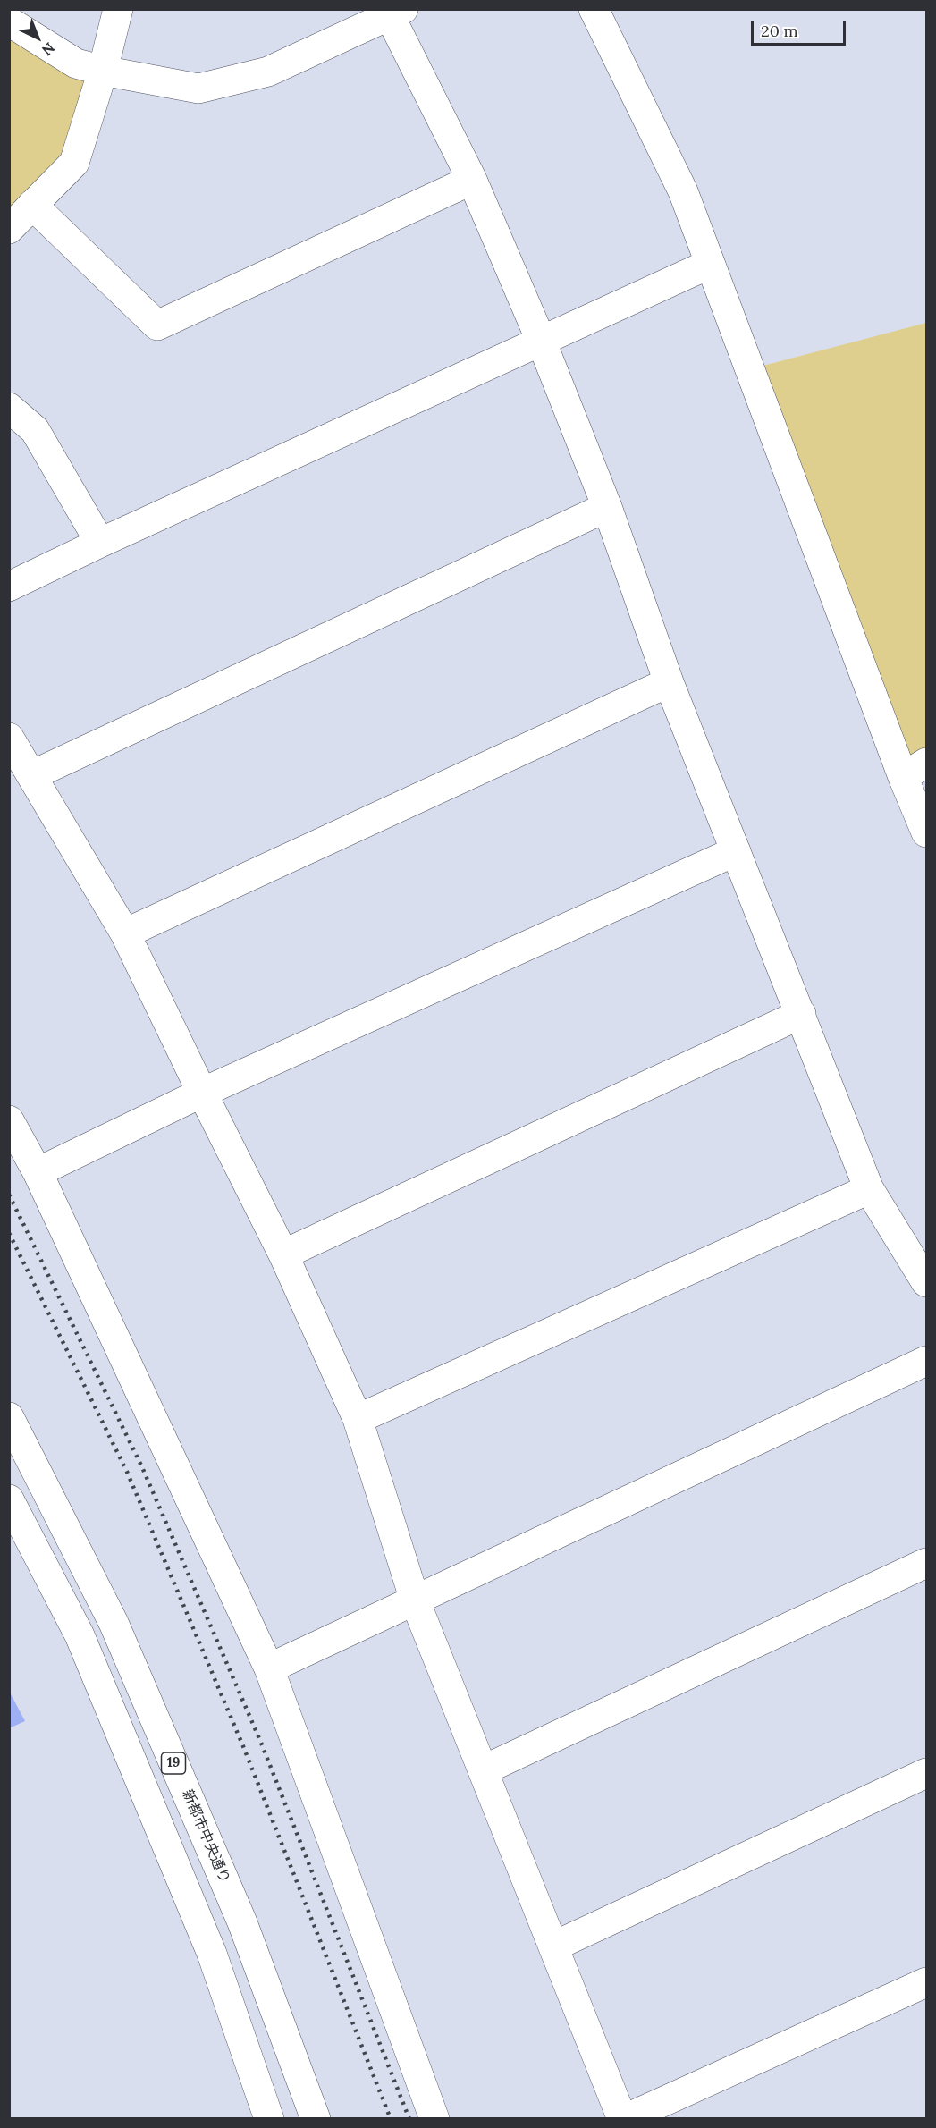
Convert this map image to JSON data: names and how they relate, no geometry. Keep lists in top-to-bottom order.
{
  "streets": {
    "street": ["19", "新都市中央通り"]
  },
  "scale_bar": "20 m",
  "north": "bottom right"
}
